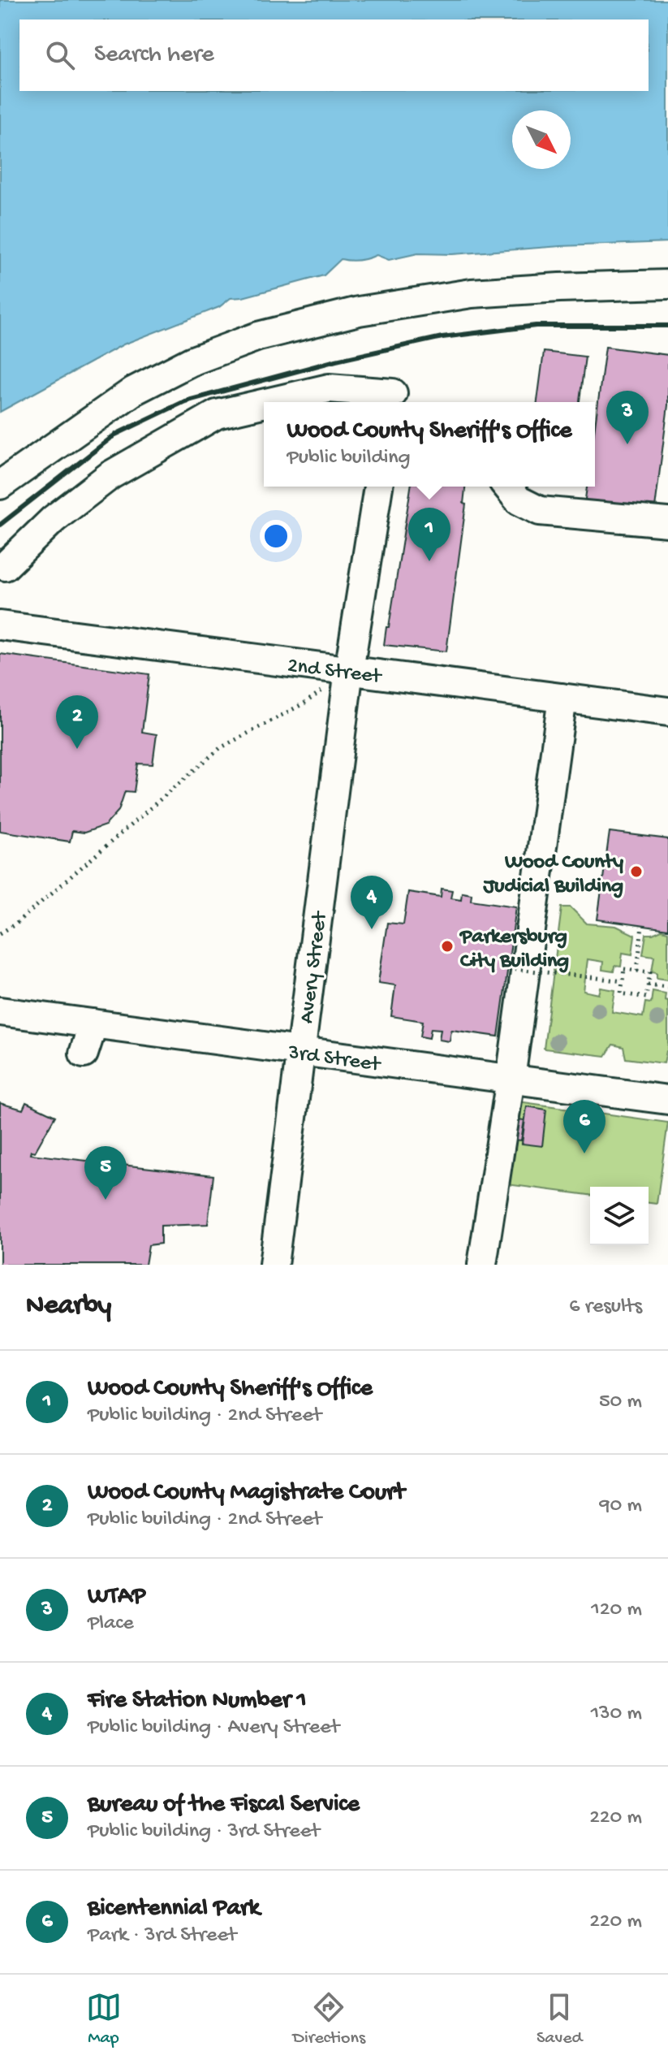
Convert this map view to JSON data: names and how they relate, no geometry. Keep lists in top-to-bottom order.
{
  "streets": {
    "street": ["2nd Street", "Avery Street", "3rd Street"]
  },
  "crossings": [
    ["2nd Street", "Avery Street"],
    ["Avery Street", "3rd Street"]
  ],
  "places": ["Wood County Judicial Building", "Parkersburg City Building"],
  "north": "bottom right",
  "page": {
    "search": "Search here",
    "pins": [
      "3",
      "1",
      "2",
      "4",
      "6",
      "5"
    ],
    "popup": ["Wood County Sheriff's Office", "Public building"],
    "heading": ["Nearby", "6 results"],
    "list": [
      {
        "mark": "1",
        "name": "Wood County Sheriff's Office",
        "note": "Public building · 2nd Street",
        "value": "50 m"
      },
      {
        "mark": "2",
        "name": "Wood County Magistrate Court",
        "note": "Public building · 2nd Street",
        "value": "90 m"
      },
      {
        "mark": "3",
        "name": "WTAP",
        "note": "Place",
        "value": "120 m"
      },
      {
        "mark": "4",
        "name": "Fire Station Number 1",
        "note": "Public building · Avery Street",
        "value": "130 m"
      },
      {
        "mark": "5",
        "name": "Bureau of the Fiscal Service",
        "note": "Public building · 3rd Street",
        "value": "220 m"
      },
      {
        "mark": "6",
        "name": "Bicentennial Park",
        "note": "Park · 3rd Street",
        "value": "220 m"
      }
    ],
    "nav": ["Map", "Directions", "Saved"]
  }
}
